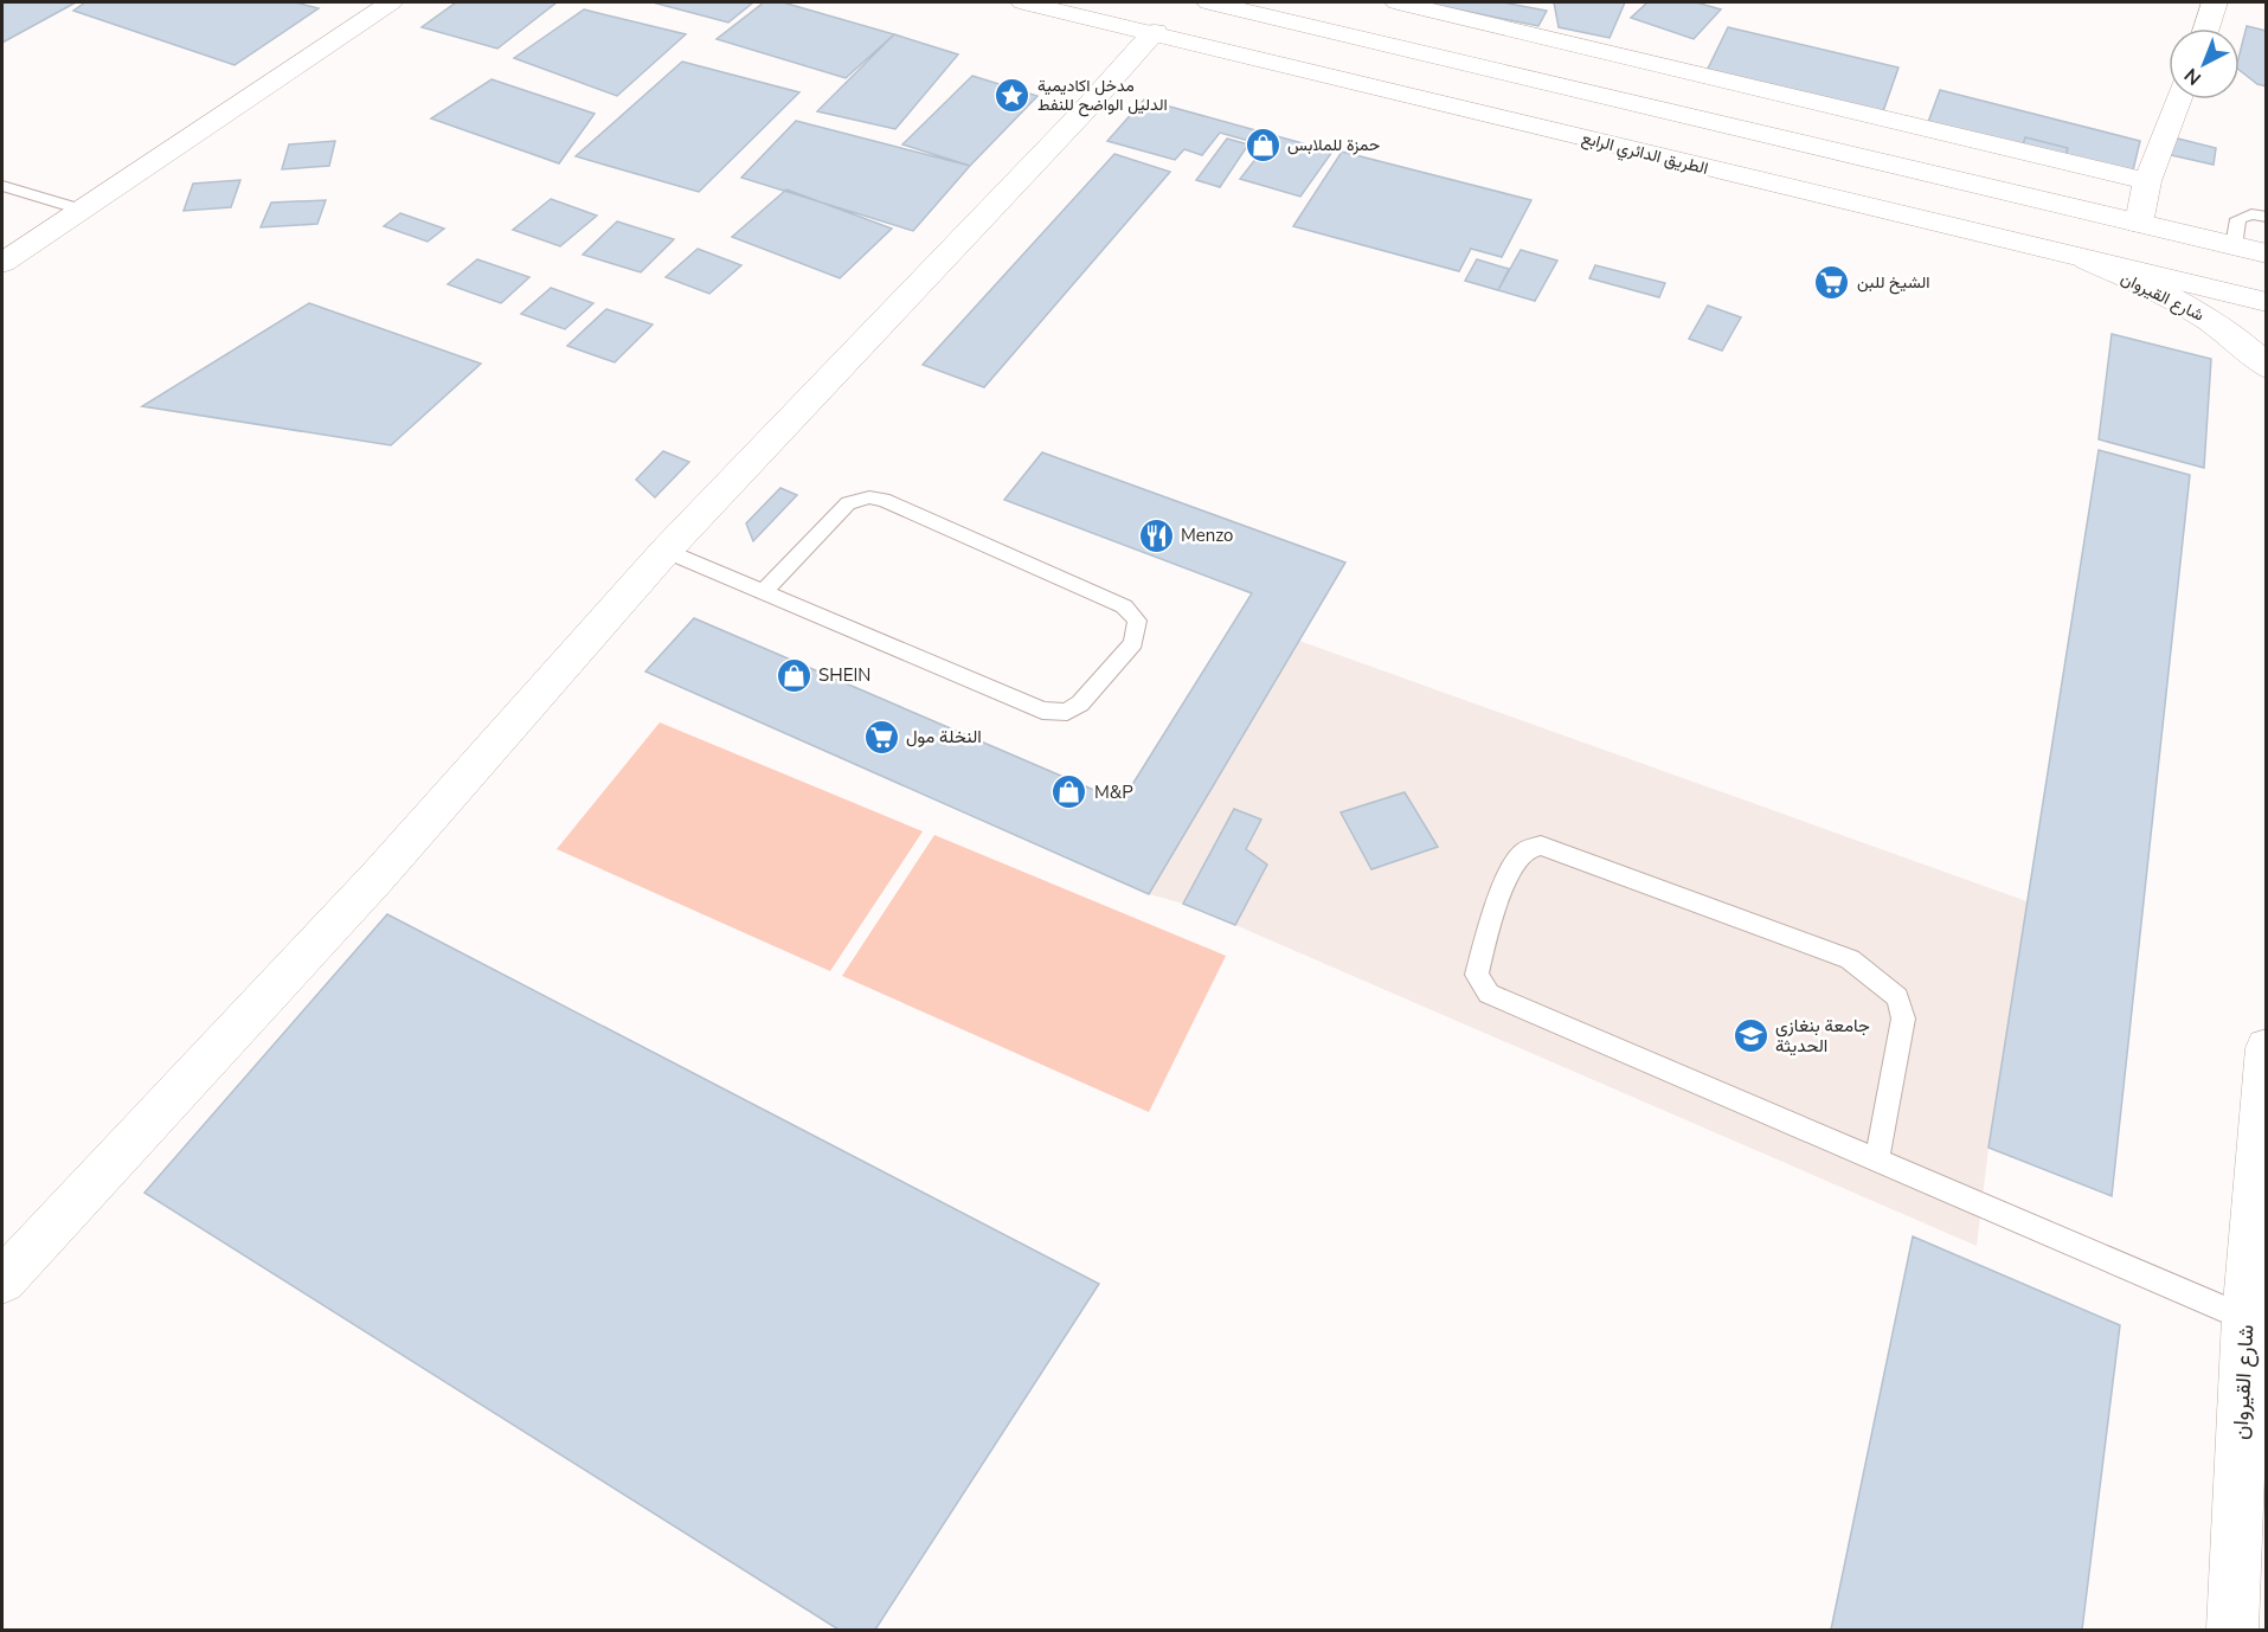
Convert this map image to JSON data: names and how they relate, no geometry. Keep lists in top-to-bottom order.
{
  "streets": {
    "street": ["الطريق الدائري الرابع", "شارع القيروان"]
  },
  "crossings": [
    ["الطريق الدائري الرابع", "شارع القيروان"]
  ],
  "places": {
    "place": ["مدخل اكاديمية الدليل الواضح للنفط"],
    "shop": ["حمزة للملابس", "SHEIN", "M&P"],
    "supermarket": ["الشيخ للبن", "النخلة مول"],
    "restaurant": ["Menzo"],
    "school or university": ["جامعة بنغازي الحديثة"]
  },
  "north": "bottom left"
}
